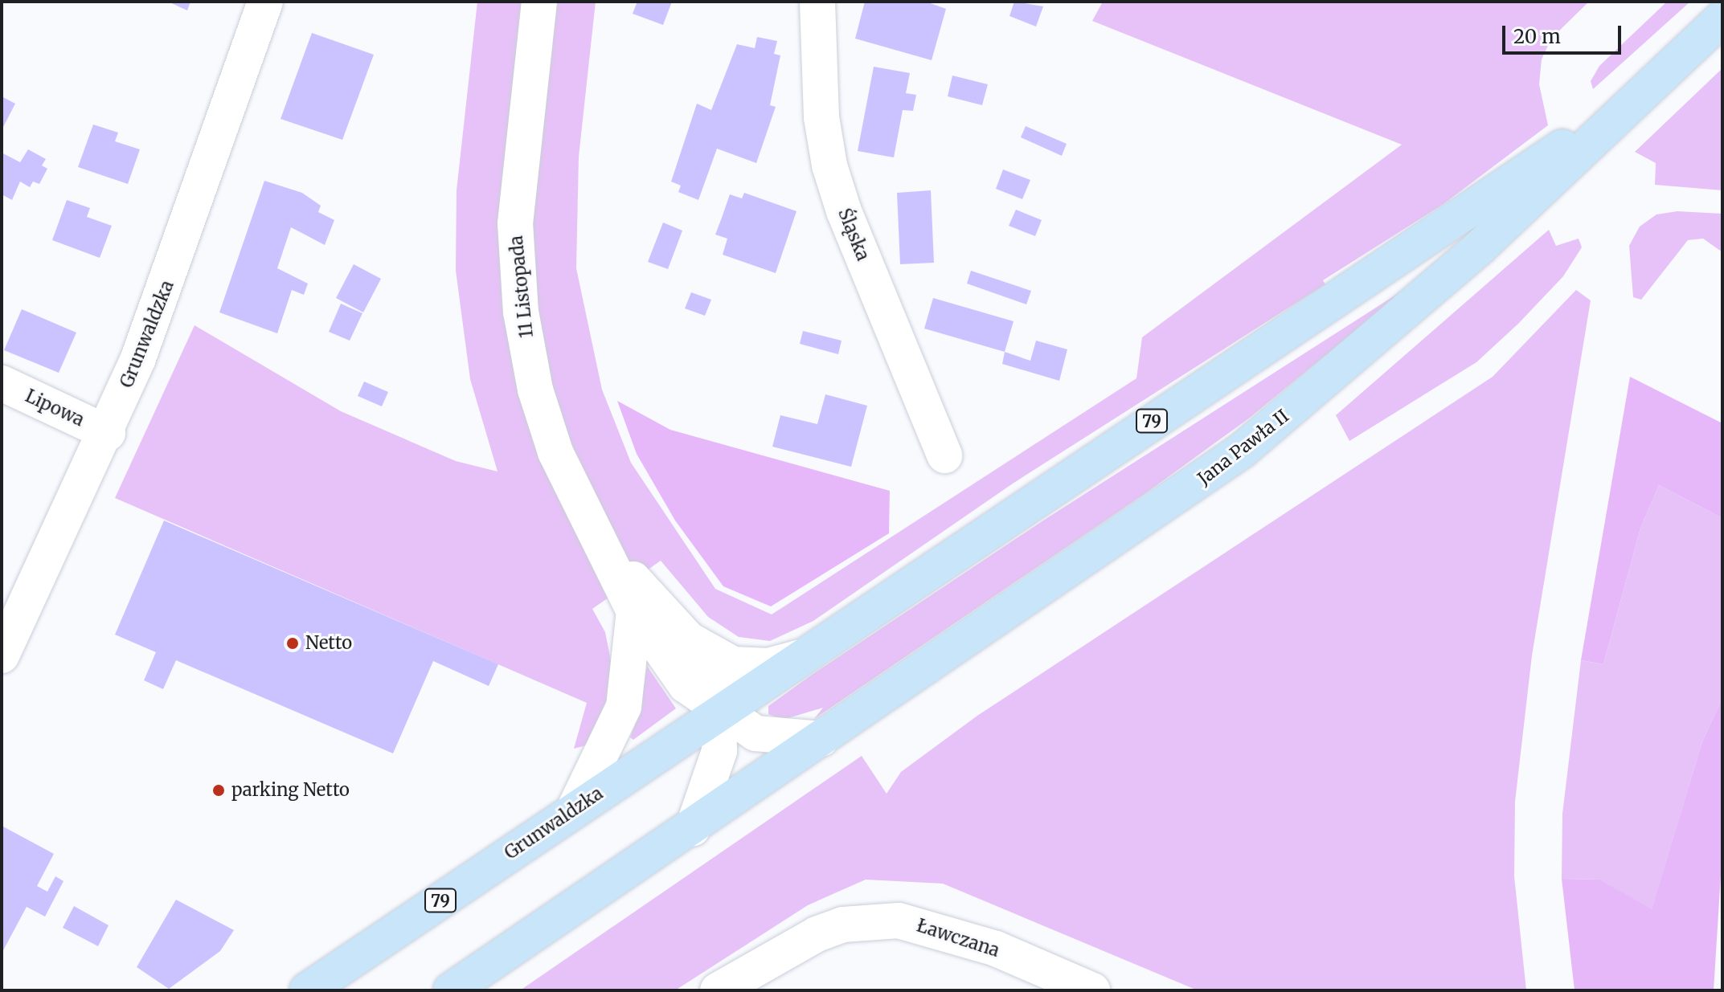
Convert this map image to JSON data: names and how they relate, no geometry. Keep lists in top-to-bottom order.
{
  "streets": {
    "main road": ["Grunwaldzka", "79", "Jana Pawła II"],
    "street": [
      "Śląska",
      "11 Listopada",
      "Lipowa",
      "Ławczana"
    ]
  },
  "crossings": [
    ["11 Listopada", "Grunwaldzka"],
    ["11 Listopada", "Jana Pawła II"],
    ["Grunwaldzka", "Lipowa"],
    ["Grunwaldzka", "Jana Pawła II"],
    ["79", "Jana Pawła II"]
  ],
  "places": ["Netto", "parking Netto"],
  "scale_bar": "20 m"
}
